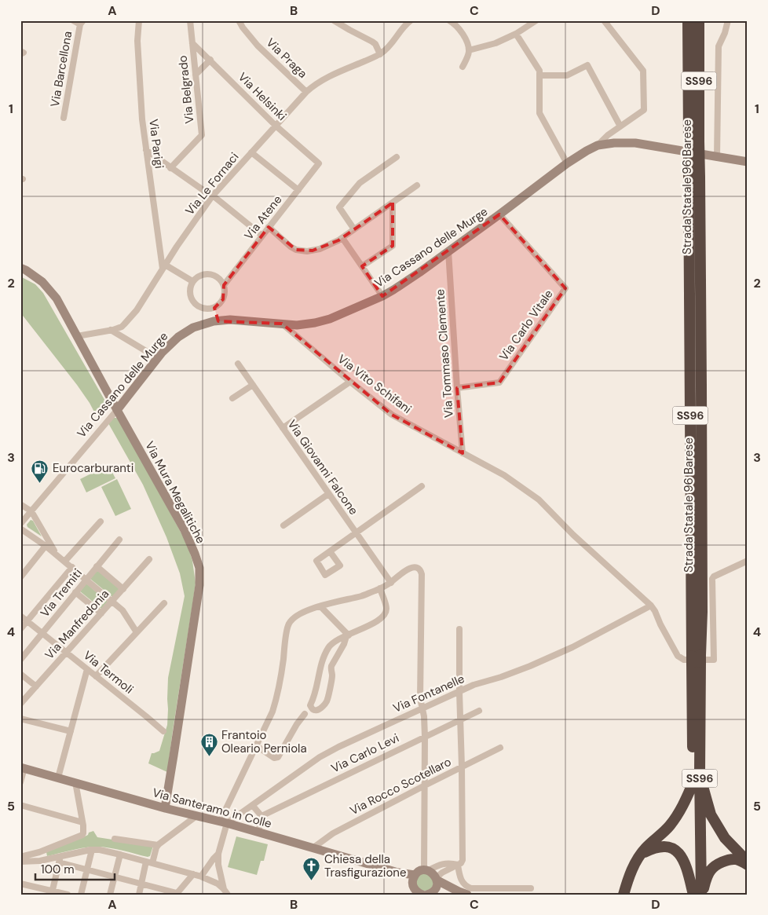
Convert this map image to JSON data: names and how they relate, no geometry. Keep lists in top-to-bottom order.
{
  "streets": {
    "highway": ["SS96", "Strada Statale 96 Barese"],
    "street": [
      "Via Praga",
      "Via Barcellona",
      "Via Belgrado",
      "Via Helsinki",
      "Via Parigi",
      "Via Le Fornaci",
      "Via Atene",
      "Via Cassano delle Murge",
      "Via Carlo Vitale",
      "Via Tommaso Clemente",
      "Via Vito Schifani",
      "Via Giovanni Falcone",
      "Via Mura Megalitiche",
      "Via Tremiti",
      "Via Manfredonia",
      "Via Termoli",
      "Via Fontanelle",
      "Via Carlo Levi",
      "Via Rocco Scotellaro",
      "Via Santeramo in Colle"
    ]
  },
  "crossings": [
    ["Via Praga", "Via Le Fornaci"],
    ["Via Belgrado", "Via Helsinki"],
    ["Via Helsinki", "Via Le Fornaci"],
    ["Via Helsinki", "Via Atene"],
    ["Via Parigi", "Via Le Fornaci"],
    ["Via Le Fornaci", "Via Mura Megalitiche"],
    ["Via Cassano delle Murge", "Via Carlo Vitale"],
    ["Via Cassano delle Murge", "Via Tommaso Clemente"],
    ["Via Cassano delle Murge", "Via Vito Schifani"],
    ["Via Cassano delle Murge", "Via Mura Megalitiche"],
    ["Via Carlo Vitale", "Via Tommaso Clemente"],
    ["Via Tommaso Clemente", "Via Vito Schifani"],
    ["Via Vito Schifani", "Via Fontanelle"],
    ["Via Mura Megalitiche", "Via Santeramo in Colle"],
    ["Via Tremiti", "Via Termoli"],
    ["Via Manfredonia", "Via Termoli"],
    ["Via Fontanelle", "Via Santeramo in Colle"],
    ["Via Rocco Scotellaro", "Via Santeramo in Colle"]
  ],
  "places": {
    "fuel station": ["Eurocarburanti"],
    "building": ["Frantoio Oleario Perniola"],
    "church": ["Chiesa della Trasfigurazione"]
  },
  "scale_bar": "100 m",
  "grid": {
    "columns": [
      "A",
      "B",
      "C",
      "D"
    ],
    "rows": [
      "1",
      "2",
      "3",
      "4",
      "5"
    ]
  }
}
